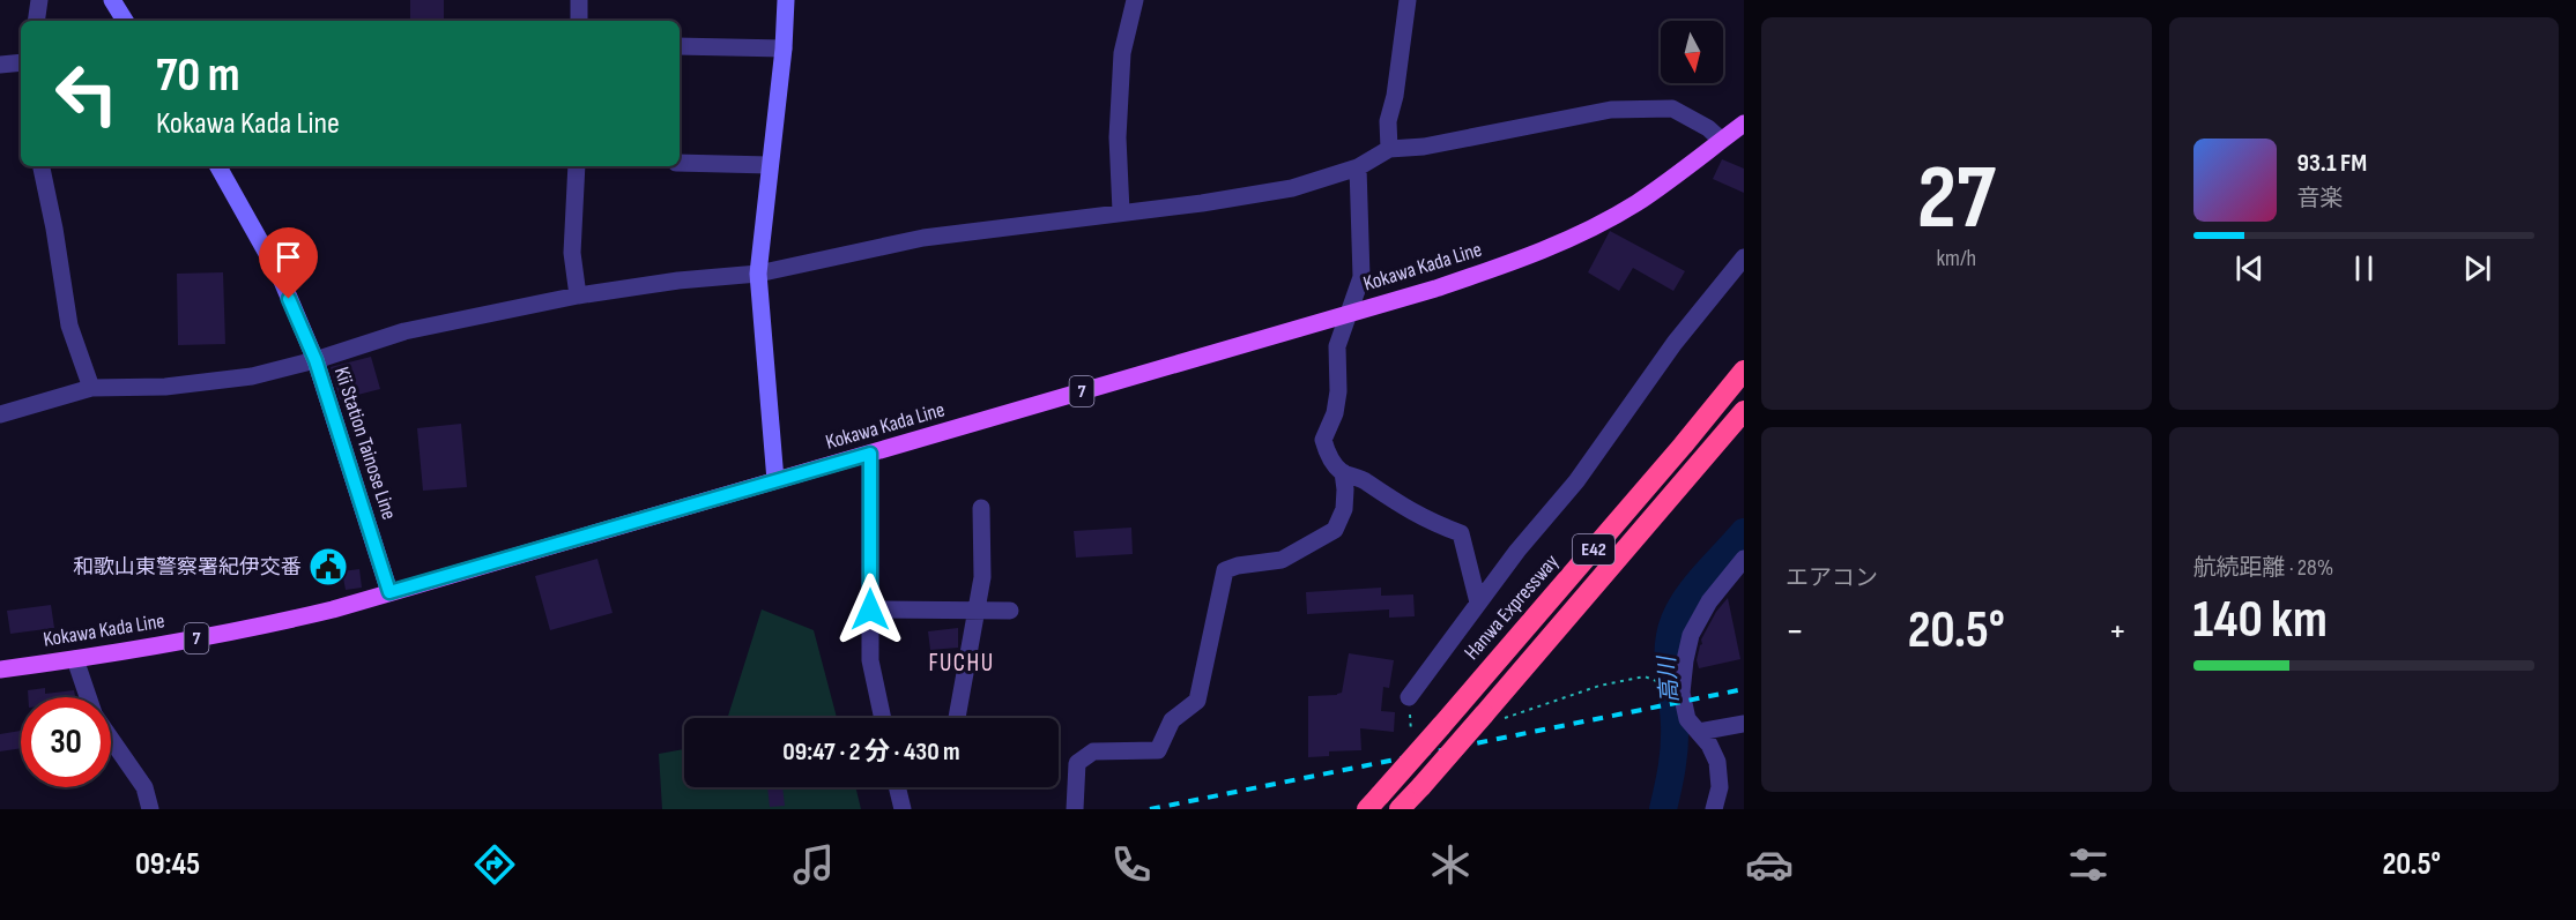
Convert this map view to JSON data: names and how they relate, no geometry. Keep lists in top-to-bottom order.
{
  "streets": {
    "highway": ["E42", "Hanwa Expressway"],
    "main road": ["Kokawa Kada Line", "7", "Kii Station Tainose Line"]
  },
  "crossings": [
    ["Kokawa Kada Line", "Kii Station Tainose Line"]
  ],
  "districts": ["FUCHU"],
  "water": ["高川"],
  "places": {
    "public building": ["和歌山東警察署紀伊交番"]
  },
  "north": "bottom",
  "page": {
    "tile": [
      ["27", "km/h"],
      "エアコン",
      ["航続距離 · 28%", "140 km"]
    ],
    "turn": ["70 m", "Kokawa Kada Line"],
    "song": ["93.1 FM", "音楽"],
    "heat": ["−", "20.5°", "+"],
    "limit": "30",
    "trip": "09:47 · 2 分 · 430 m",
    "tabs": ["09:45", "20.5°"]
  }
}
